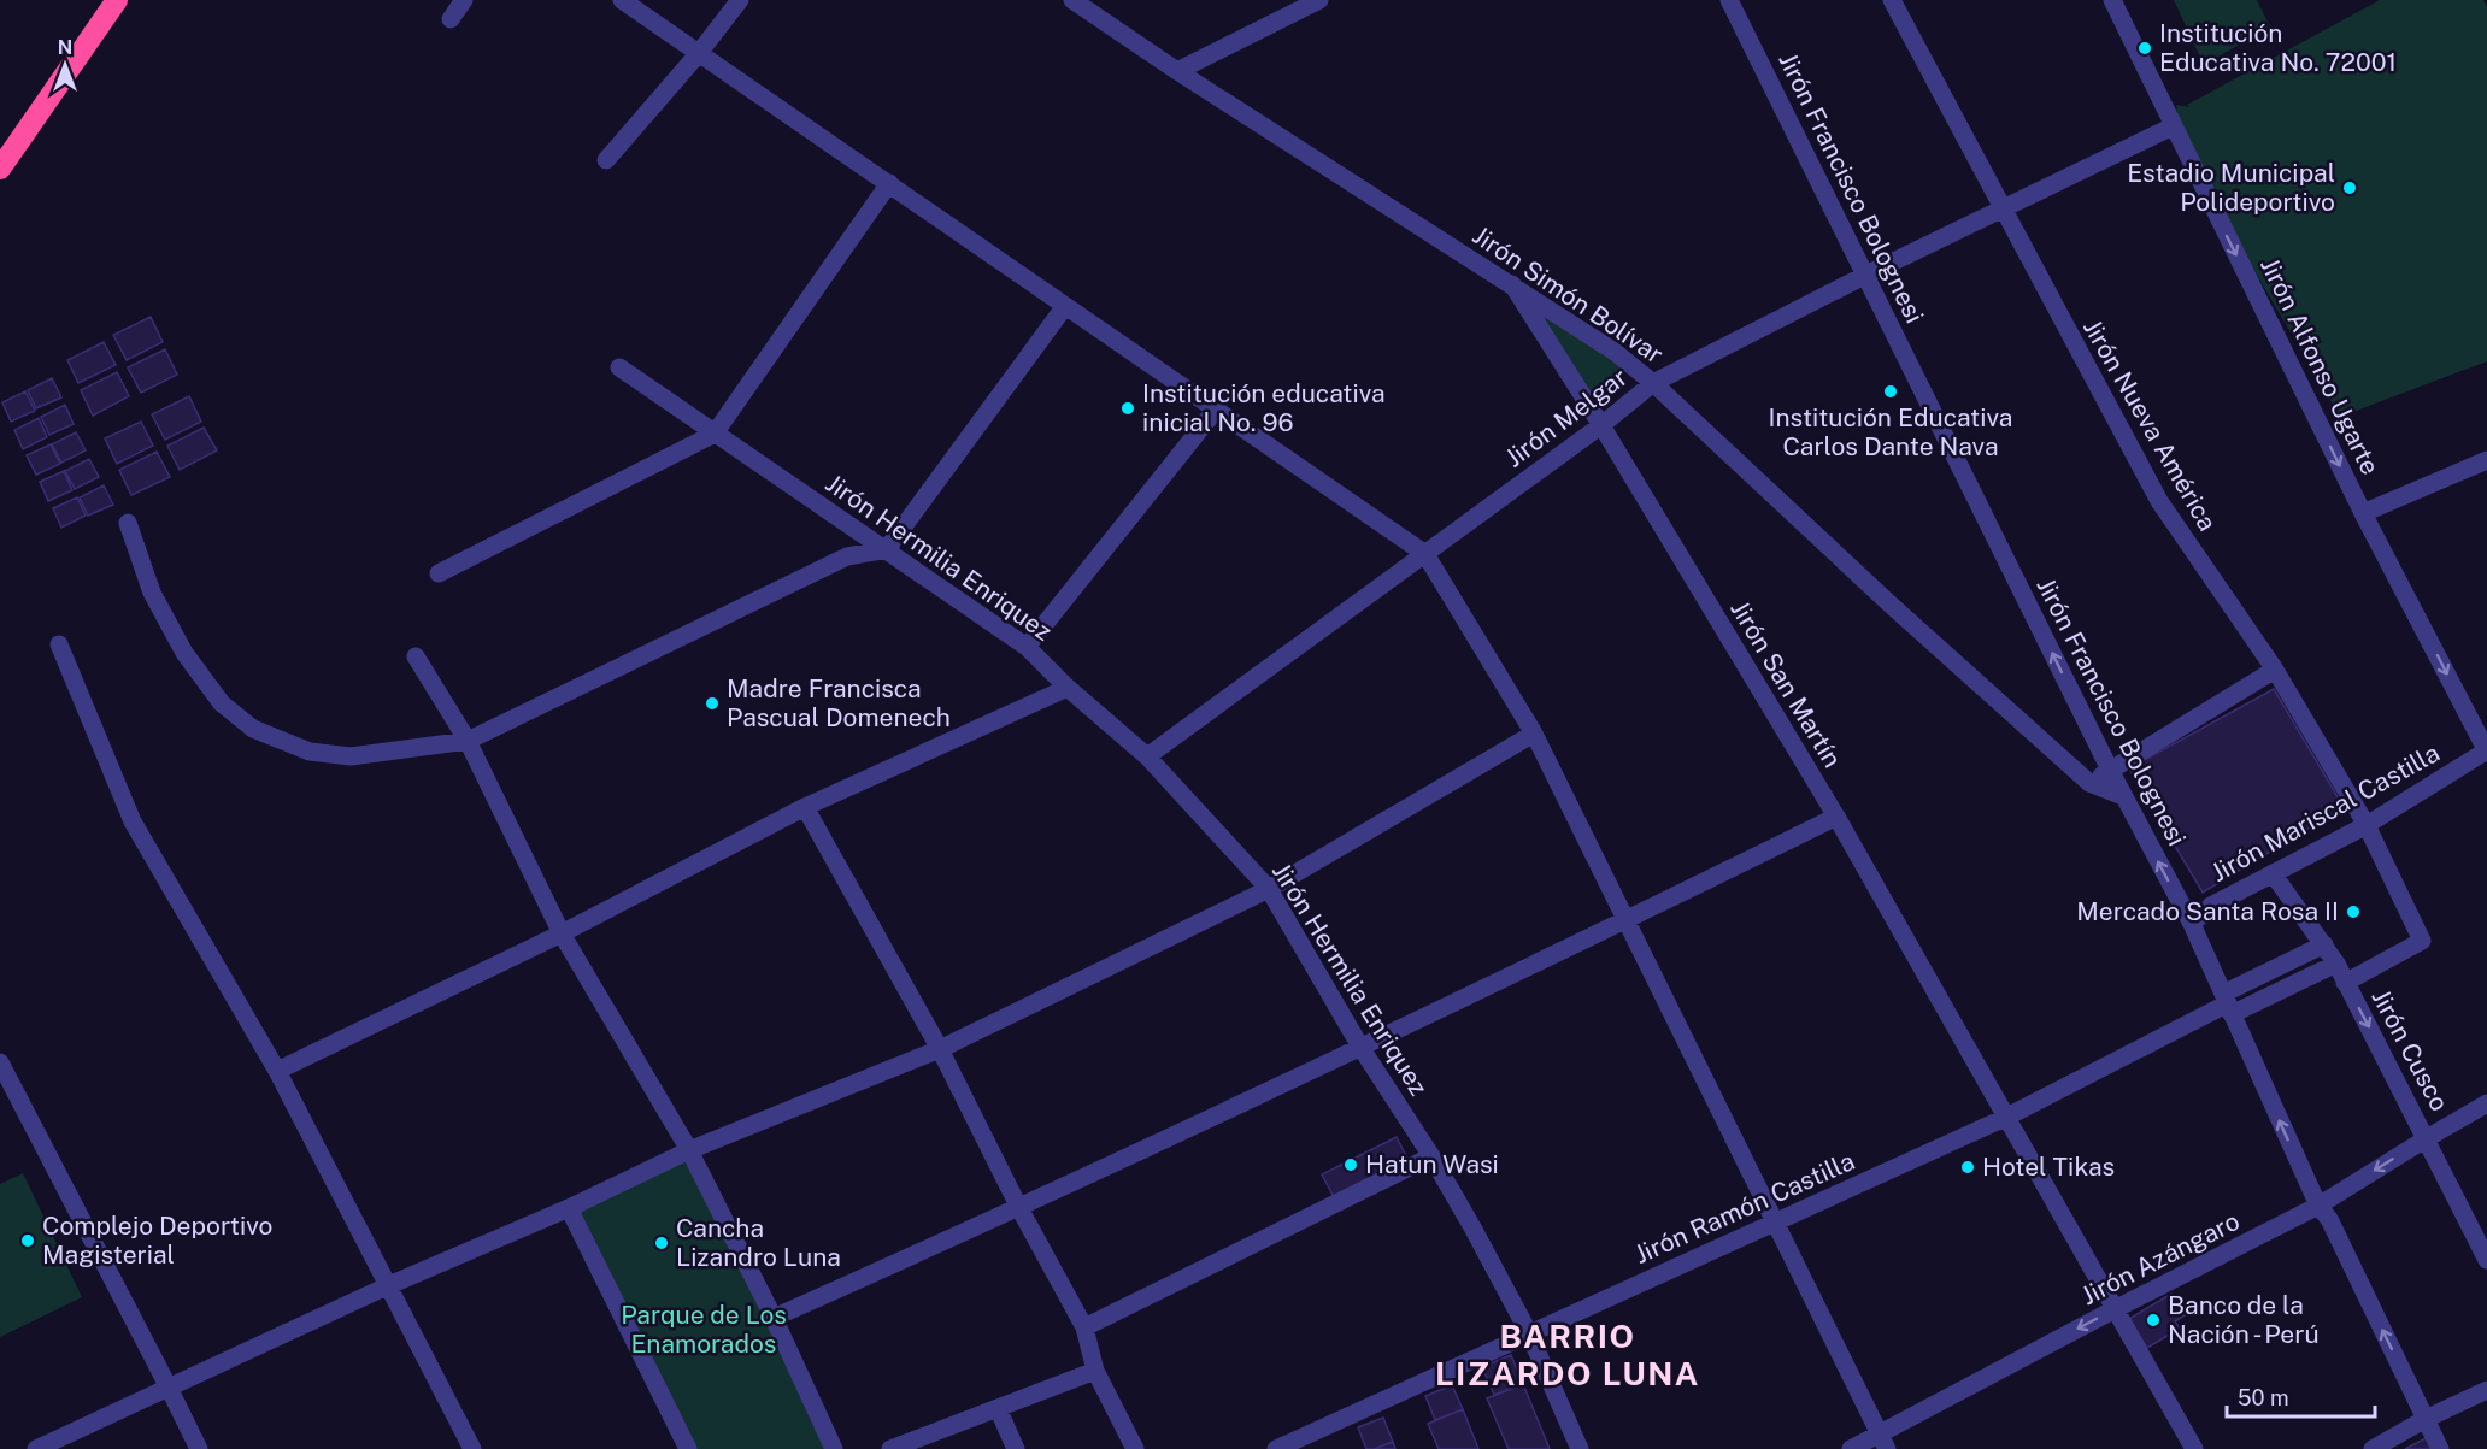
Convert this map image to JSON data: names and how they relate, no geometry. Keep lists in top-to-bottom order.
{
  "streets": {
    "street": [
      "Jirón Francisco Bolognesi",
      "Jirón Simón Bolívar",
      "Jirón Alfonso Ugarte",
      "Jirón Melgar",
      "Jirón Nueva América",
      "Jirón Hermilia Enriquez",
      "Jirón San Martín",
      "Jirón Mariscal Castilla",
      "Jirón Cusco",
      "Jirón Ramón Castilla",
      "Jirón Azángaro"
    ]
  },
  "crossings": [
    ["Jirón Francisco Bolognesi", "Jirón Simón Bolívar"],
    ["Jirón Francisco Bolognesi", "Jirón Melgar"],
    ["Jirón Francisco Bolognesi", "Jirón Mariscal Castilla"],
    ["Jirón Francisco Bolognesi", "Jirón Ramón Castilla"],
    ["Jirón Francisco Bolognesi", "Jirón Azángaro"],
    ["Jirón Simón Bolívar", "Jirón Melgar"],
    ["Jirón Simón Bolívar", "Jirón San Martín"],
    ["Jirón Alfonso Ugarte", "Jirón Melgar"],
    ["Jirón Alfonso Ugarte", "Jirón Mariscal Castilla"],
    ["Jirón Melgar", "Jirón Nueva América"],
    ["Jirón Melgar", "Jirón Hermilia Enriquez"],
    ["Jirón Melgar", "Jirón San Martín"],
    ["Jirón Nueva América", "Jirón Mariscal Castilla"],
    ["Jirón Nueva América", "Jirón Cusco"],
    ["Jirón Hermilia Enriquez", "Jirón Ramón Castilla"],
    ["Jirón San Martín", "Jirón Ramón Castilla"],
    ["Jirón San Martín", "Jirón Azángaro"],
    ["Jirón Mariscal Castilla", "Jirón Cusco"],
    ["Jirón Cusco", "Jirón Azángaro"]
  ],
  "one_way": [
    "Jirón Francisco Bolognesi",
    "Jirón Alfonso Ugarte",
    "Jirón Cusco",
    "Jirón Azángaro"
  ],
  "districts": ["BARRIO LIZARDO LUNA"],
  "parks": ["Parque de Los Enamorados"],
  "places": [
    "Institución Educativa No. 72001",
    "Estadio Municipal Polideportivo",
    "Institución Educativa Carlos Dante Nava",
    "Institución educativa inicial No. 96",
    "Madre Francisca Pascual Domenech",
    "Mercado Santa Rosa II",
    "Hatun Wasi",
    "Hotel Tikas",
    "Complejo Deportivo Magisterial",
    "Cancha Lizandro Luna",
    "Banco de la Nación - Perú"
  ],
  "scale_bar": "50 m",
  "north": "top"
}
